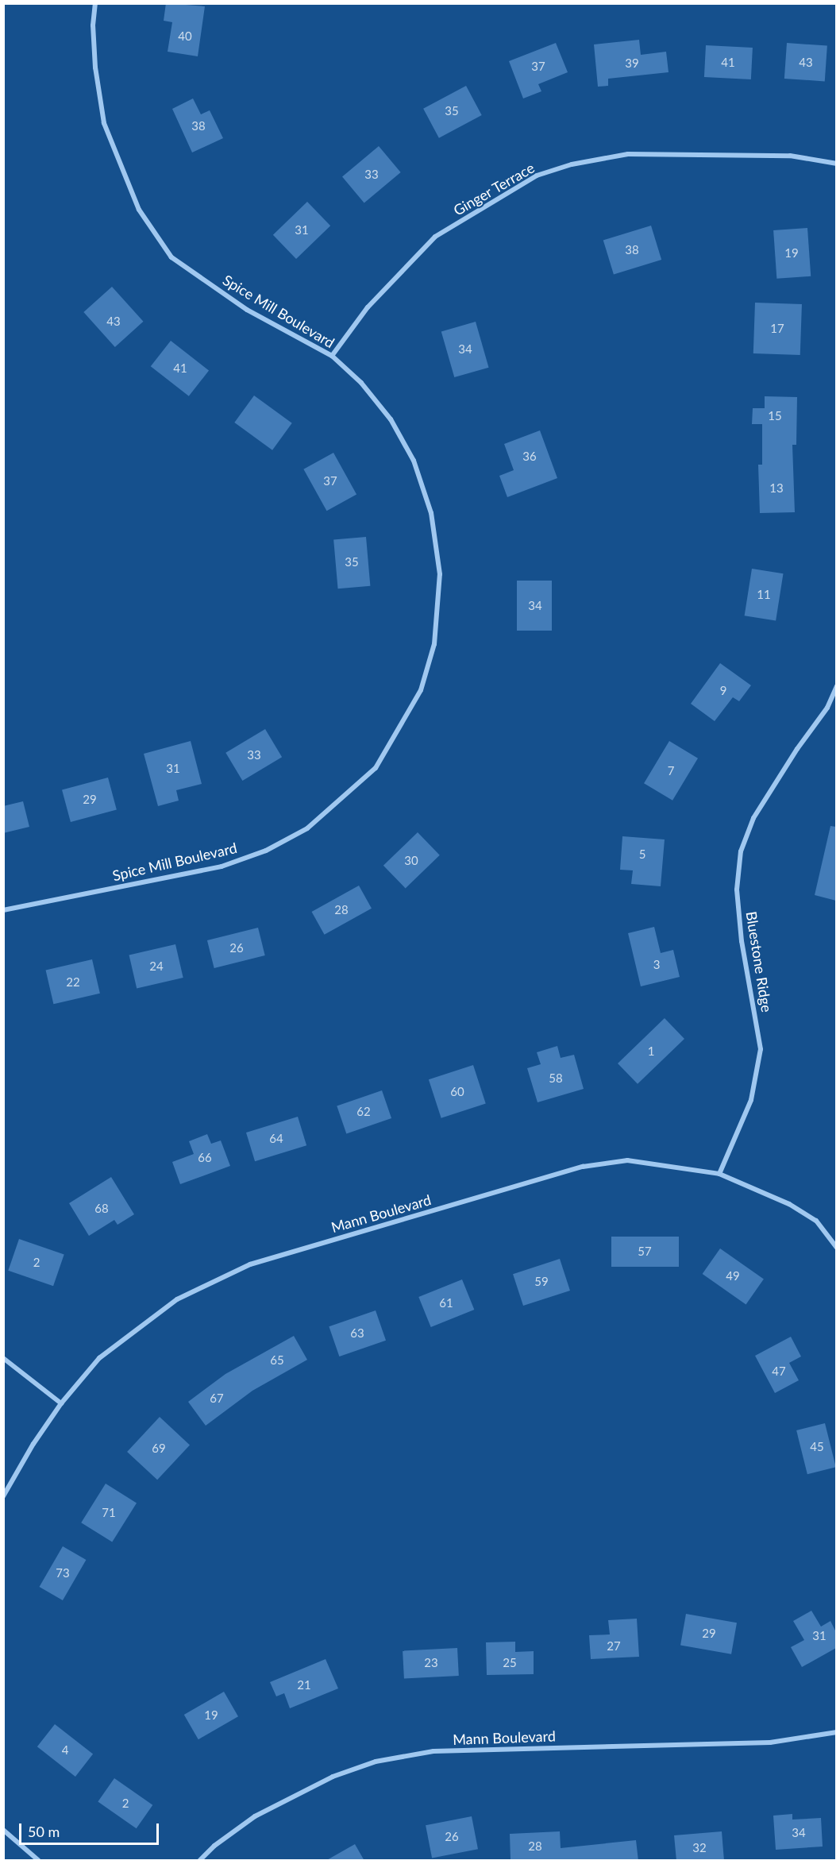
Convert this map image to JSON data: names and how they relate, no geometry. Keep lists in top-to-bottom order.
{
  "streets": {
    "street": [
      "Ginger Terrace",
      "Spice Mill Boulevard",
      "Bluestone Ridge",
      "Mann Boulevard"
    ]
  },
  "crossings": [
    ["Ginger Terrace", "Spice Mill Boulevard"],
    ["Bluestone Ridge", "Mann Boulevard"]
  ],
  "house_numbers": [
    "40",
    "41",
    "43",
    "39",
    "37",
    "35",
    "38",
    "33",
    "31",
    "38",
    "19",
    "43",
    "17",
    "34",
    "41",
    "15",
    "36",
    "37",
    "13",
    "35",
    "11",
    "34",
    "9",
    "33",
    "31",
    "7",
    "29",
    "5",
    "30",
    "28",
    "26",
    "3",
    "24",
    "22",
    "1",
    "58",
    "60",
    "62",
    "64",
    "66",
    "68",
    "57",
    "2",
    "49",
    "59",
    "61",
    "63",
    "65",
    "47",
    "67",
    "45",
    "69",
    "71",
    "73",
    "29",
    "31",
    "27",
    "23",
    "25",
    "21",
    "19",
    "4",
    "2",
    "34",
    "26",
    "28",
    "32"
  ],
  "scale_bar": "50 m"
}
